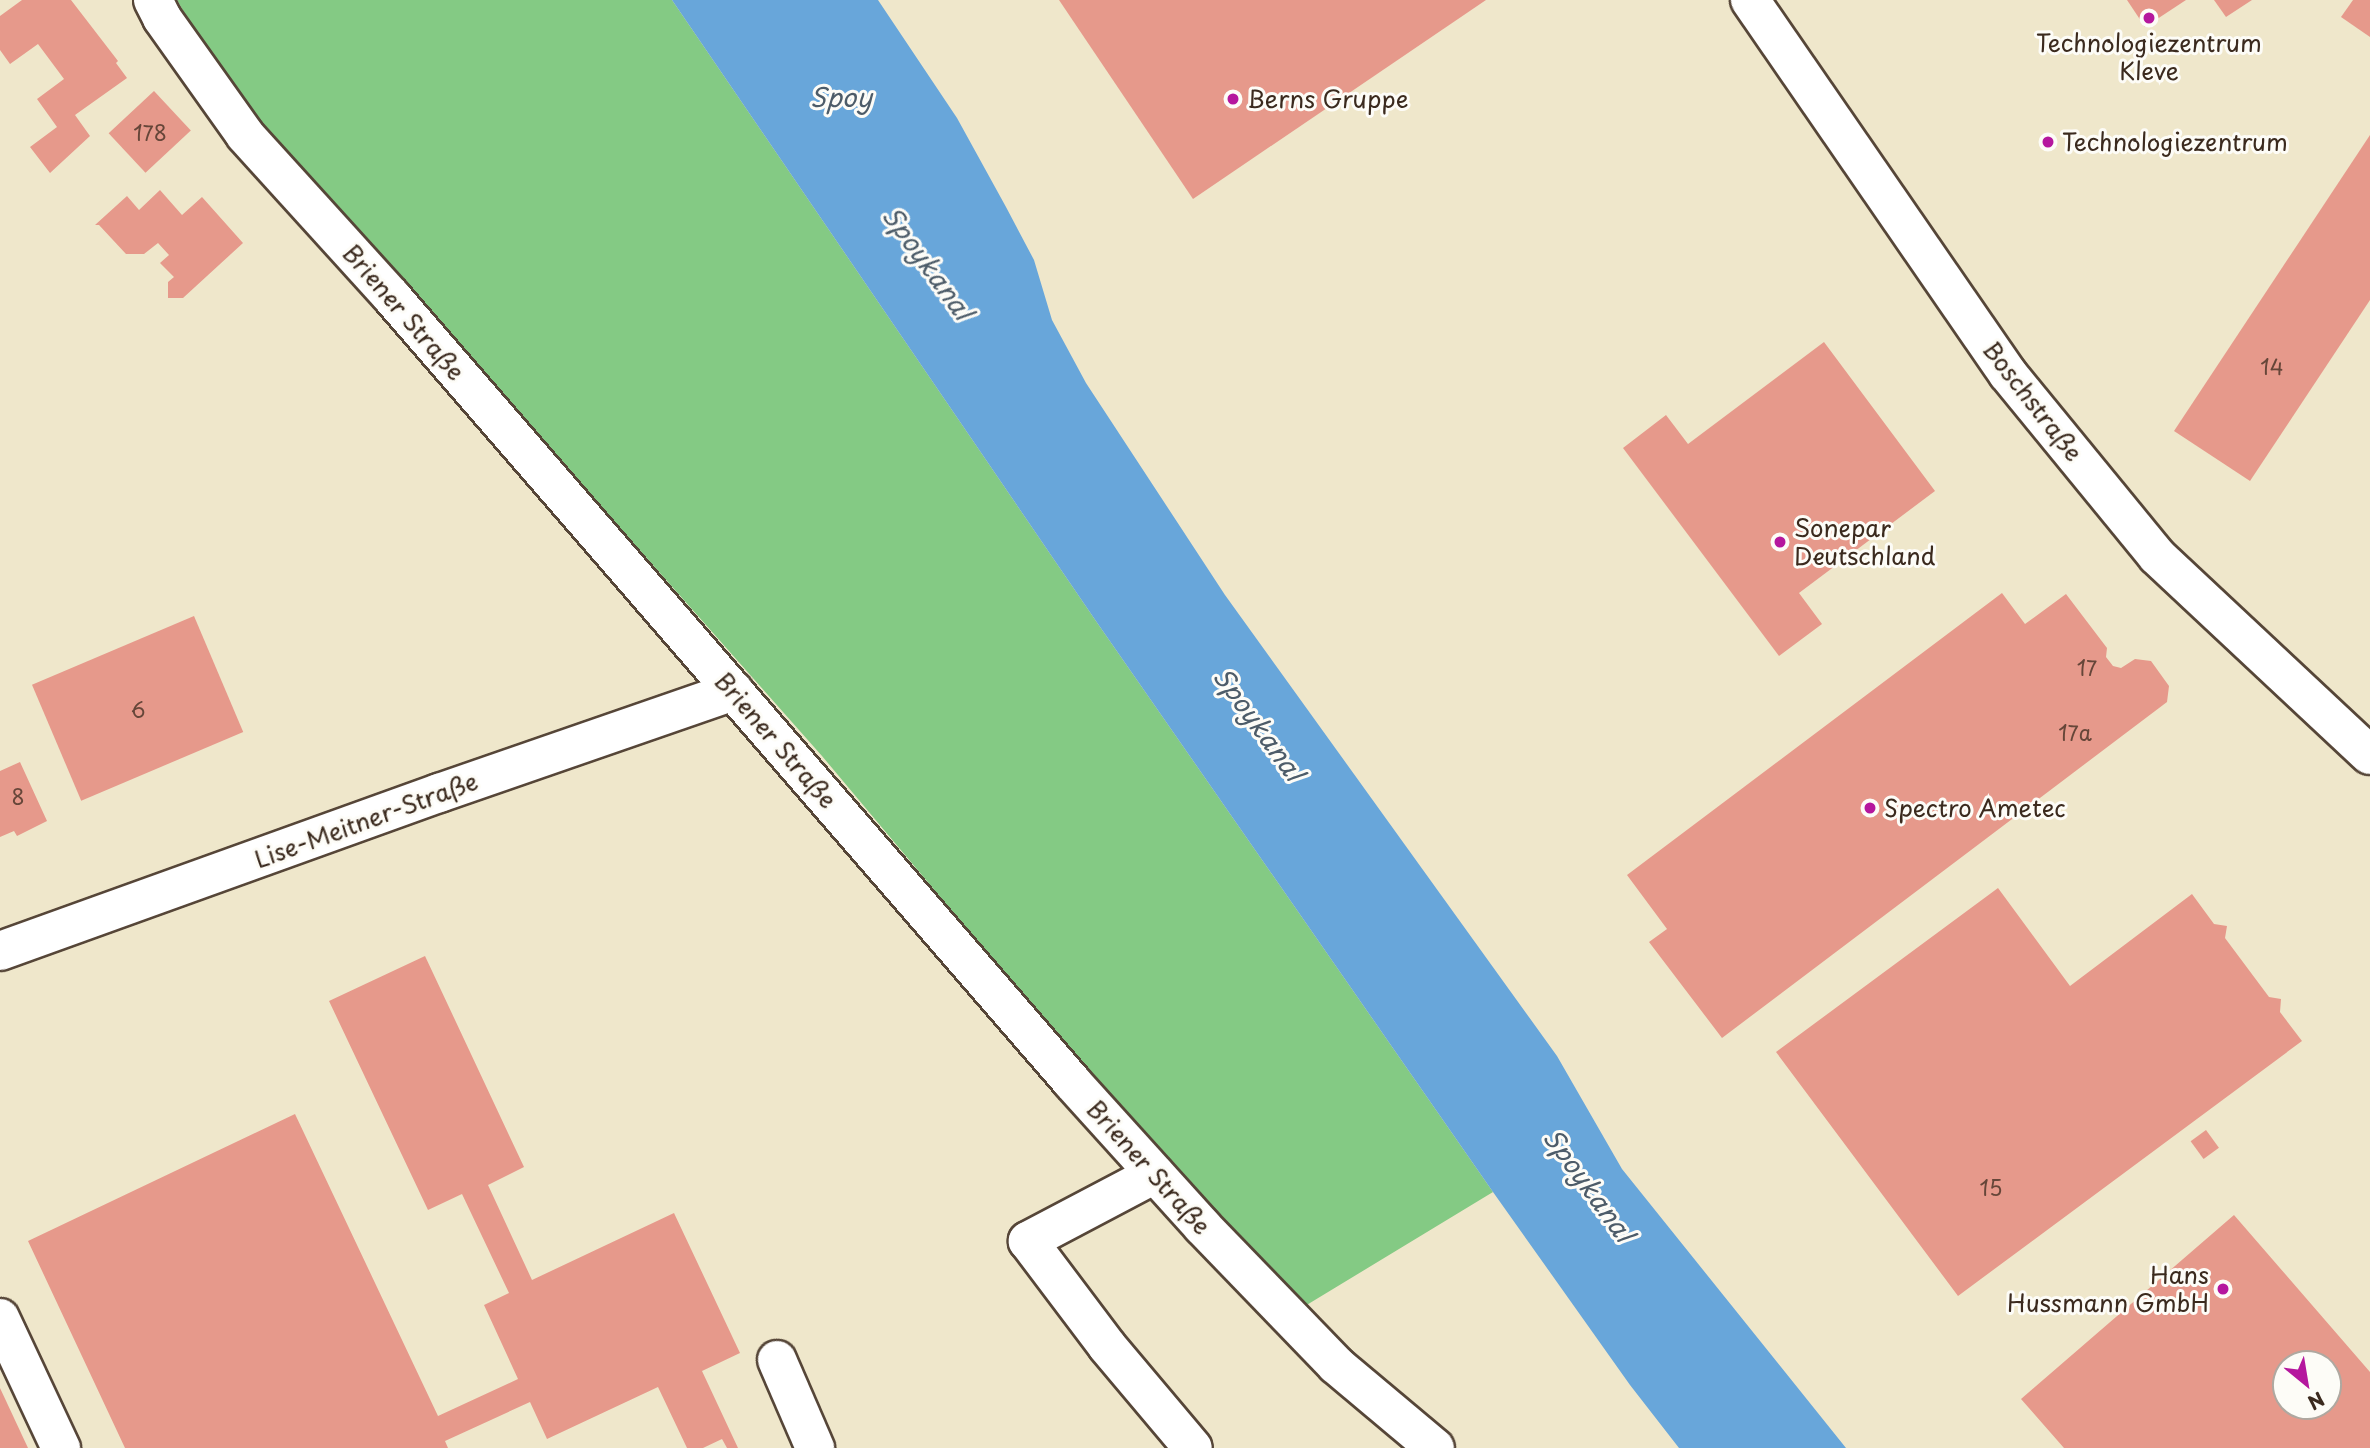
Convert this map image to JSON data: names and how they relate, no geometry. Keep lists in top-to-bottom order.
{
  "streets": {
    "street": ["Briener Straße", "Boschstraße", "Lise-Meitner-Straße"]
  },
  "crossings": [
    ["Briener Straße", "Lise-Meitner-Straße"]
  ],
  "water": ["Spoy", "Spoykanal"],
  "places": [
    "Technologiezentrum Kleve",
    "Berns Gruppe",
    "Technologiezentrum",
    "Sonepar Deutschland",
    "Spectro Ametec",
    "Hans Hussmann GmbH"
  ],
  "house_numbers": [
    "178",
    "14",
    "17",
    "6",
    "17a",
    "8",
    "15"
  ],
  "north": "bottom right"
}
